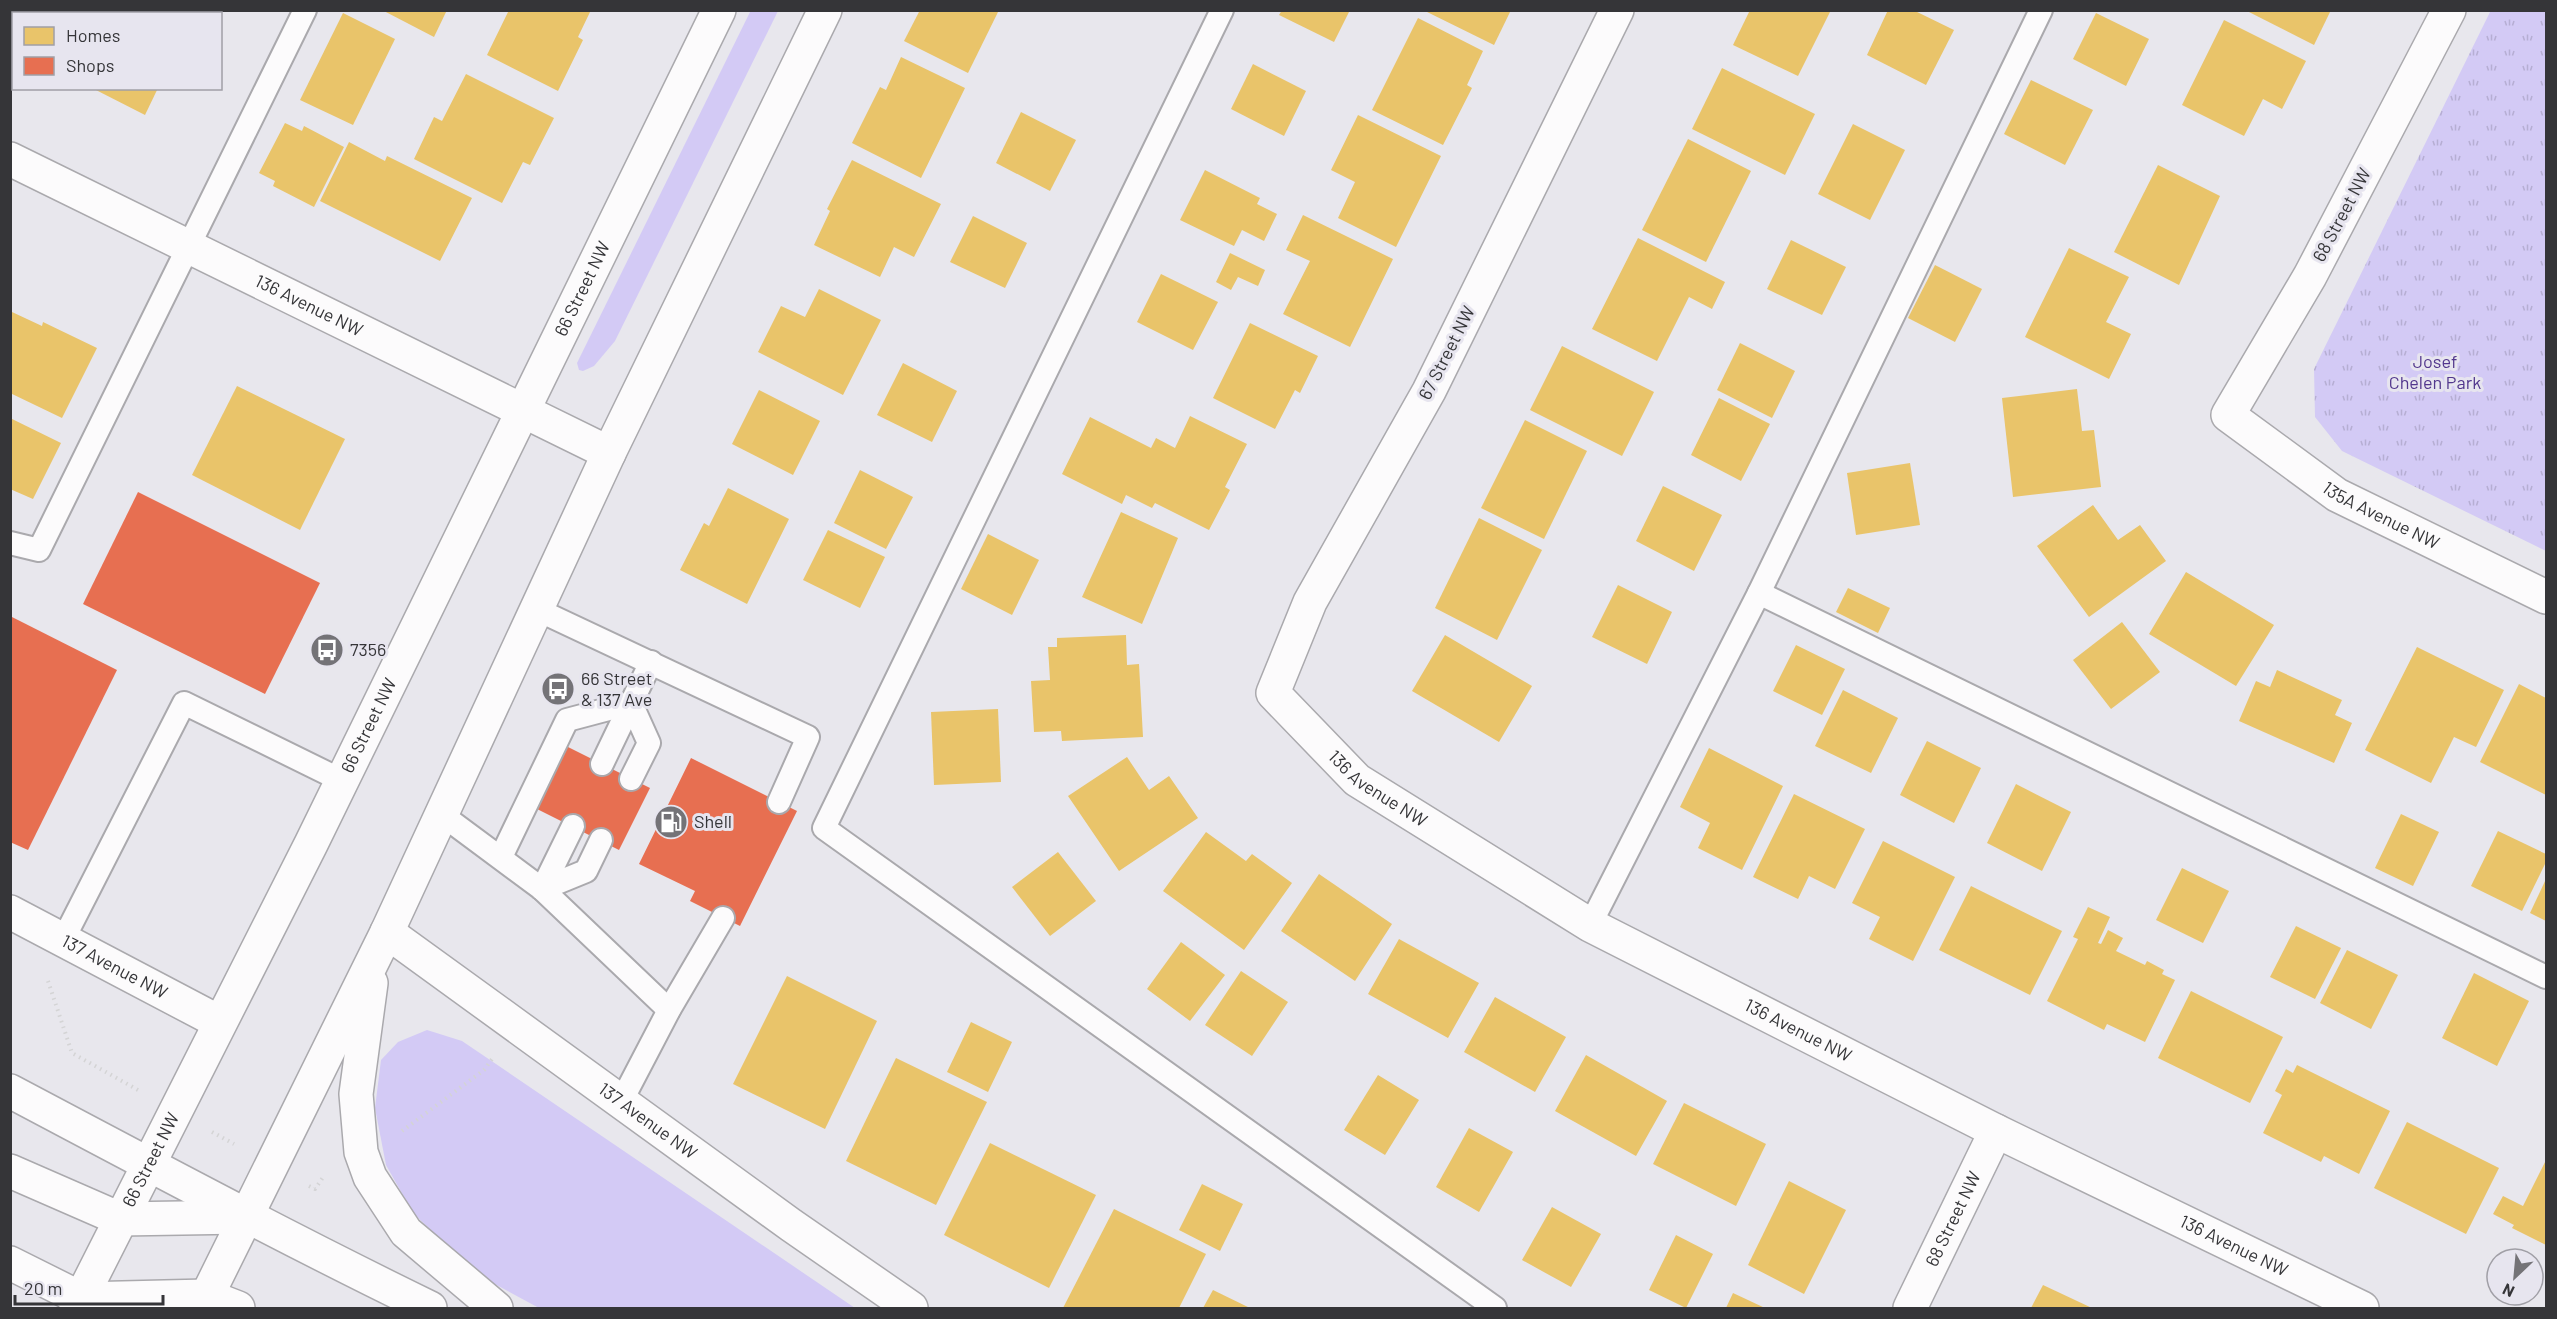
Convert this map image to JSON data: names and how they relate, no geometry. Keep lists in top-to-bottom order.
{
  "streets": {
    "street": [
      "68 Street NW",
      "66 Street NW",
      "136 Avenue NW",
      "67 Street NW",
      "135A Avenue NW",
      "137 Avenue NW"
    ]
  },
  "crossings": [
    ["68 Street NW", "136 Avenue NW"],
    ["68 Street NW", "135A Avenue NW"],
    ["66 Street NW", "136 Avenue NW"],
    ["66 Street NW", "137 Avenue NW"],
    ["136 Avenue NW", "67 Street NW"]
  ],
  "parks": ["Josef Chelen Park"],
  "places": {
    "bus stop": ["7356", "66 Street & 137 Ave"],
    "fuel station": ["Shell"]
  },
  "legend": ["Homes", "Shops"],
  "scale_bar": "20 m",
  "north": "bottom left"
}
